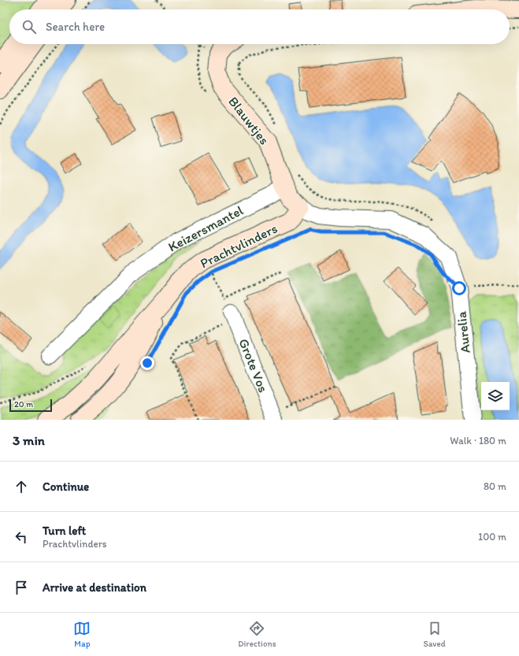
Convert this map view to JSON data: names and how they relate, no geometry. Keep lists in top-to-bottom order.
{
  "streets": {
    "street": [
      "Blauwtjes",
      "Keizersmantel",
      "Prachtvlinders",
      "Aurelia",
      "Grote Vos"
    ]
  },
  "crossings": [
    ["Blauwtjes", "Keizersmantel"],
    ["Blauwtjes", "Prachtvlinders"],
    ["Blauwtjes", "Aurelia"],
    ["Prachtvlinders", "Aurelia"]
  ],
  "scale_bar": "20 m",
  "page": {
    "search": "Search here",
    "scale": "20 m",
    "heading": ["3 min", "Walk · 180 m"],
    "list": [
      ["Continue", "80 m"],
      ["Turn left", "Prachtvlinders", "100 m"],
      "Arrive at destination"
    ],
    "nav": ["Map", "Directions", "Saved"]
  }
}
